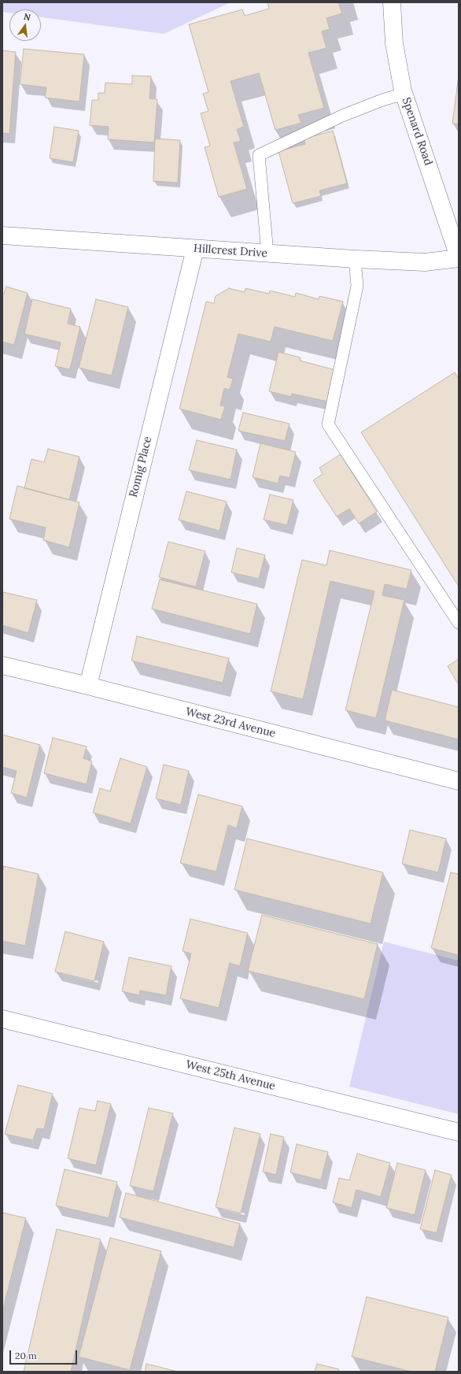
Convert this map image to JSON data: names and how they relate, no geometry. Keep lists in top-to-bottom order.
{
  "streets": {
    "street": [
      "Spenard Road",
      "Hillcrest Drive",
      "Romig Place",
      "West 23rd Avenue",
      "West 25th Avenue"
    ]
  },
  "crossings": [
    ["Spenard Road", "Hillcrest Drive"],
    ["Hillcrest Drive", "Romig Place"],
    ["Romig Place", "West 23rd Avenue"]
  ],
  "scale_bar": "20 m",
  "north": "top"
}
